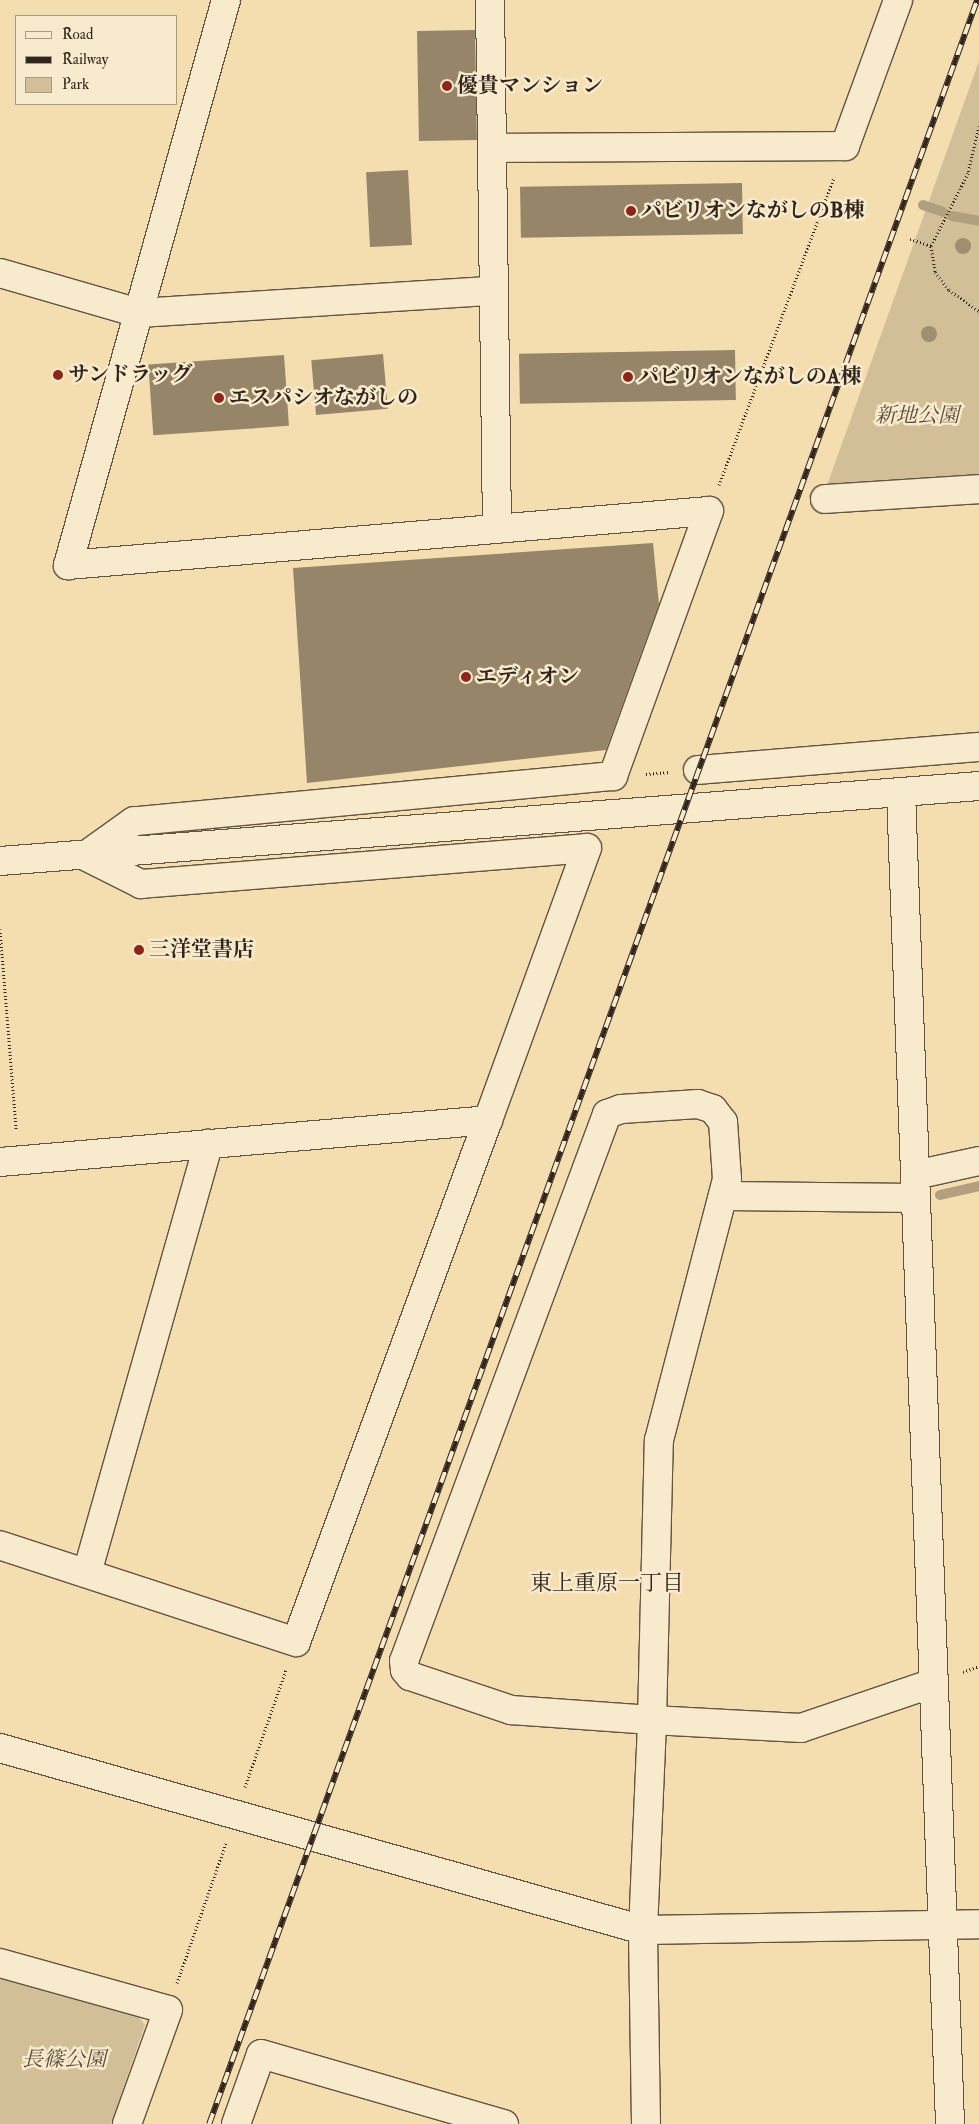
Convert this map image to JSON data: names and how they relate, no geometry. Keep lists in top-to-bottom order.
{
  "districts": ["東上重原一丁目"],
  "parks": ["新地公園", "長篠公園"],
  "places": [
    "優貴マンション",
    "パビリオンながしのB棟",
    "サンドラッグ",
    "パビリオンながしのA棟",
    "エスパシオながしの",
    "エディオン",
    "三洋堂書店"
  ],
  "legend": ["Road", "Railway", "Park"]
}
